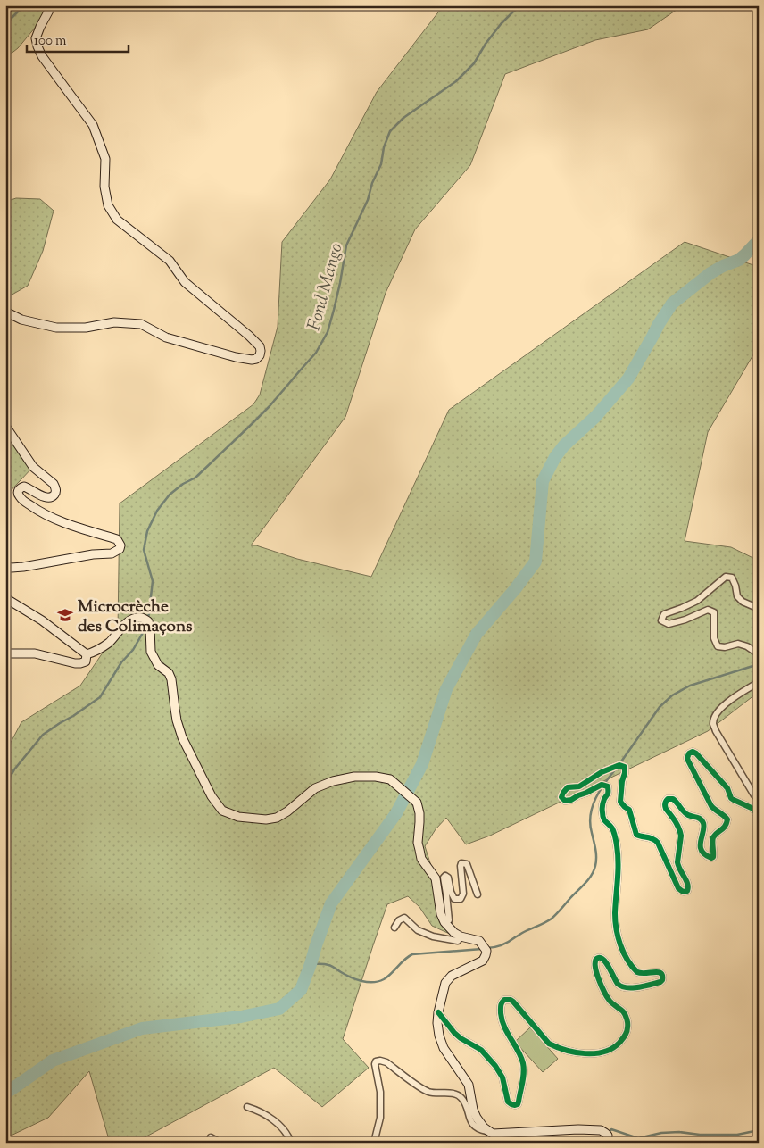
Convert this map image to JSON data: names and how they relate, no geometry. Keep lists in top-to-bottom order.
{
  "water": ["Fond Mango"],
  "places": {
    "school or university": ["Microcrèche des Colimaçons"]
  },
  "scale_bar": "100 m"
}
